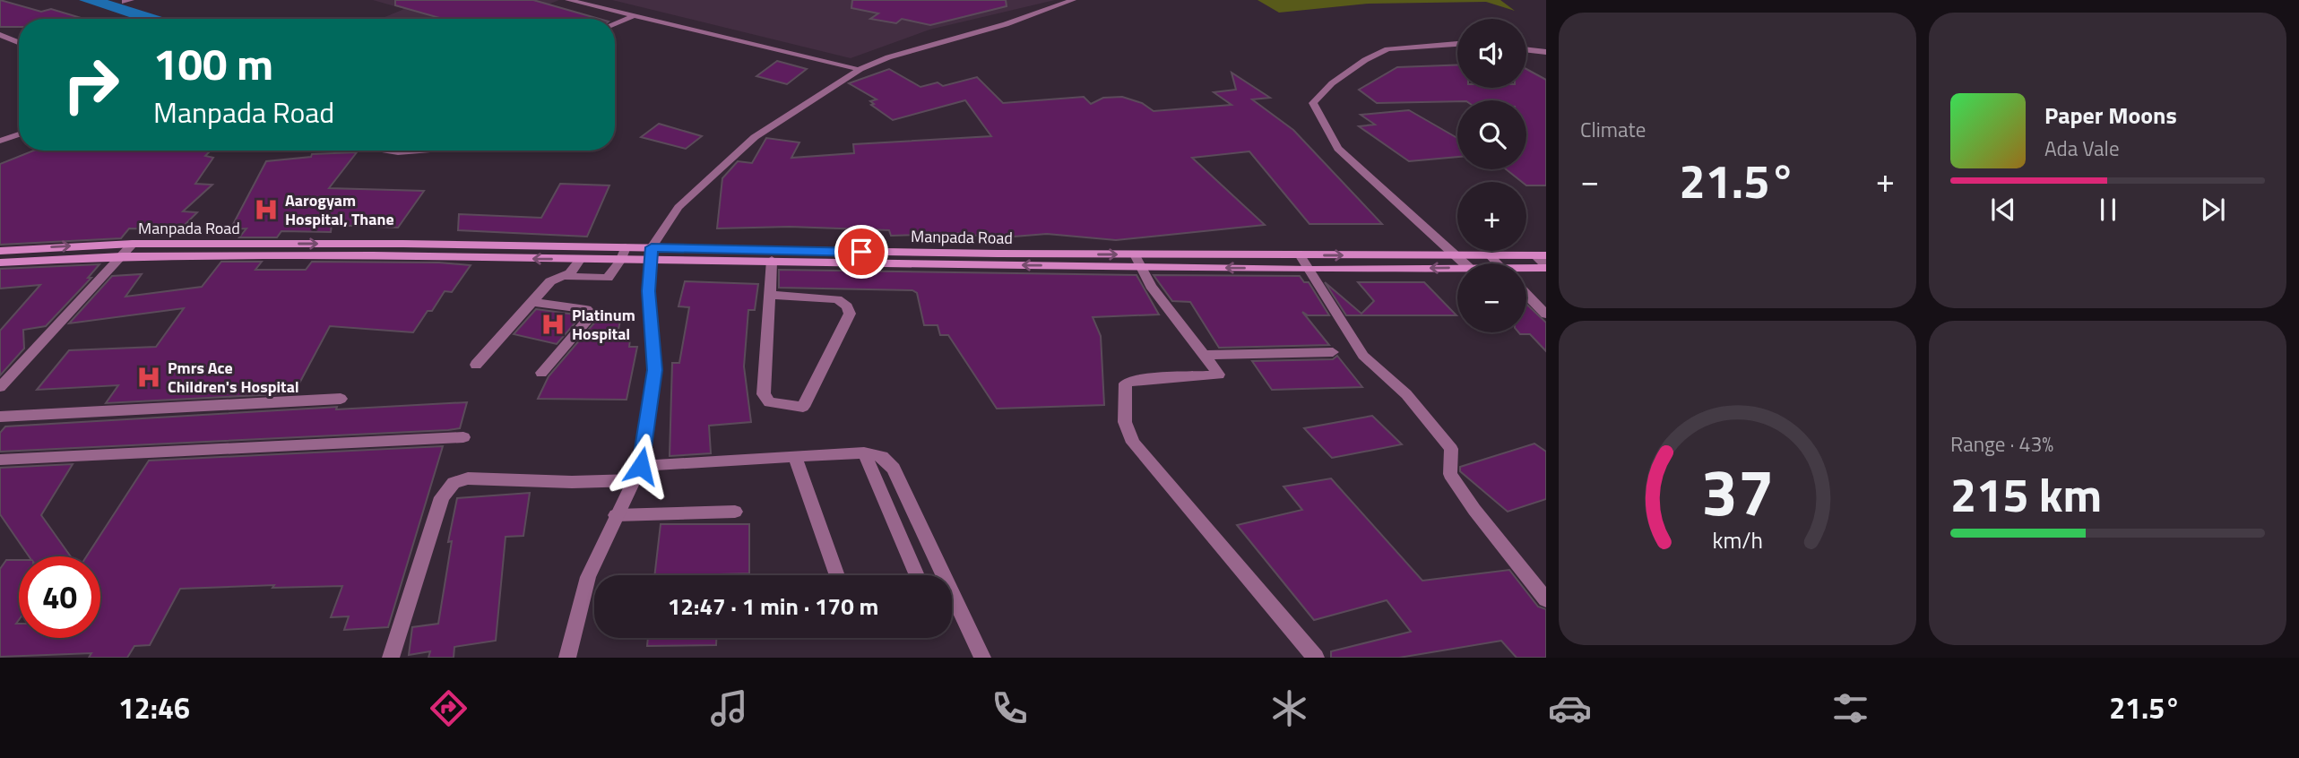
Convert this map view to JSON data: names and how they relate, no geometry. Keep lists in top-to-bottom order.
{
  "streets": {
    "main road": ["Manpada Road"]
  },
  "places": {
    "hospital": ["Aarogyam Hospital, Thane", "Platinum Hospital", "Pmrs Ace Children's Hospital"]
  },
  "page": {
    "tile": [
      "Climate",
      ["Range · 43%", "215 km"]
    ],
    "map_buttons": ["+", "−"],
    "turn": ["100 m", "Manpada Road"],
    "song": ["Paper Moons", "Ada Vale"],
    "heat": ["−", "21.5°", "+"],
    "limit": "40",
    "trip": "12:47 · 1 min · 170 m",
    "tabs": ["12:46", "21.5°"],
    "gauge": ["37", "km/h"]
  }
}
